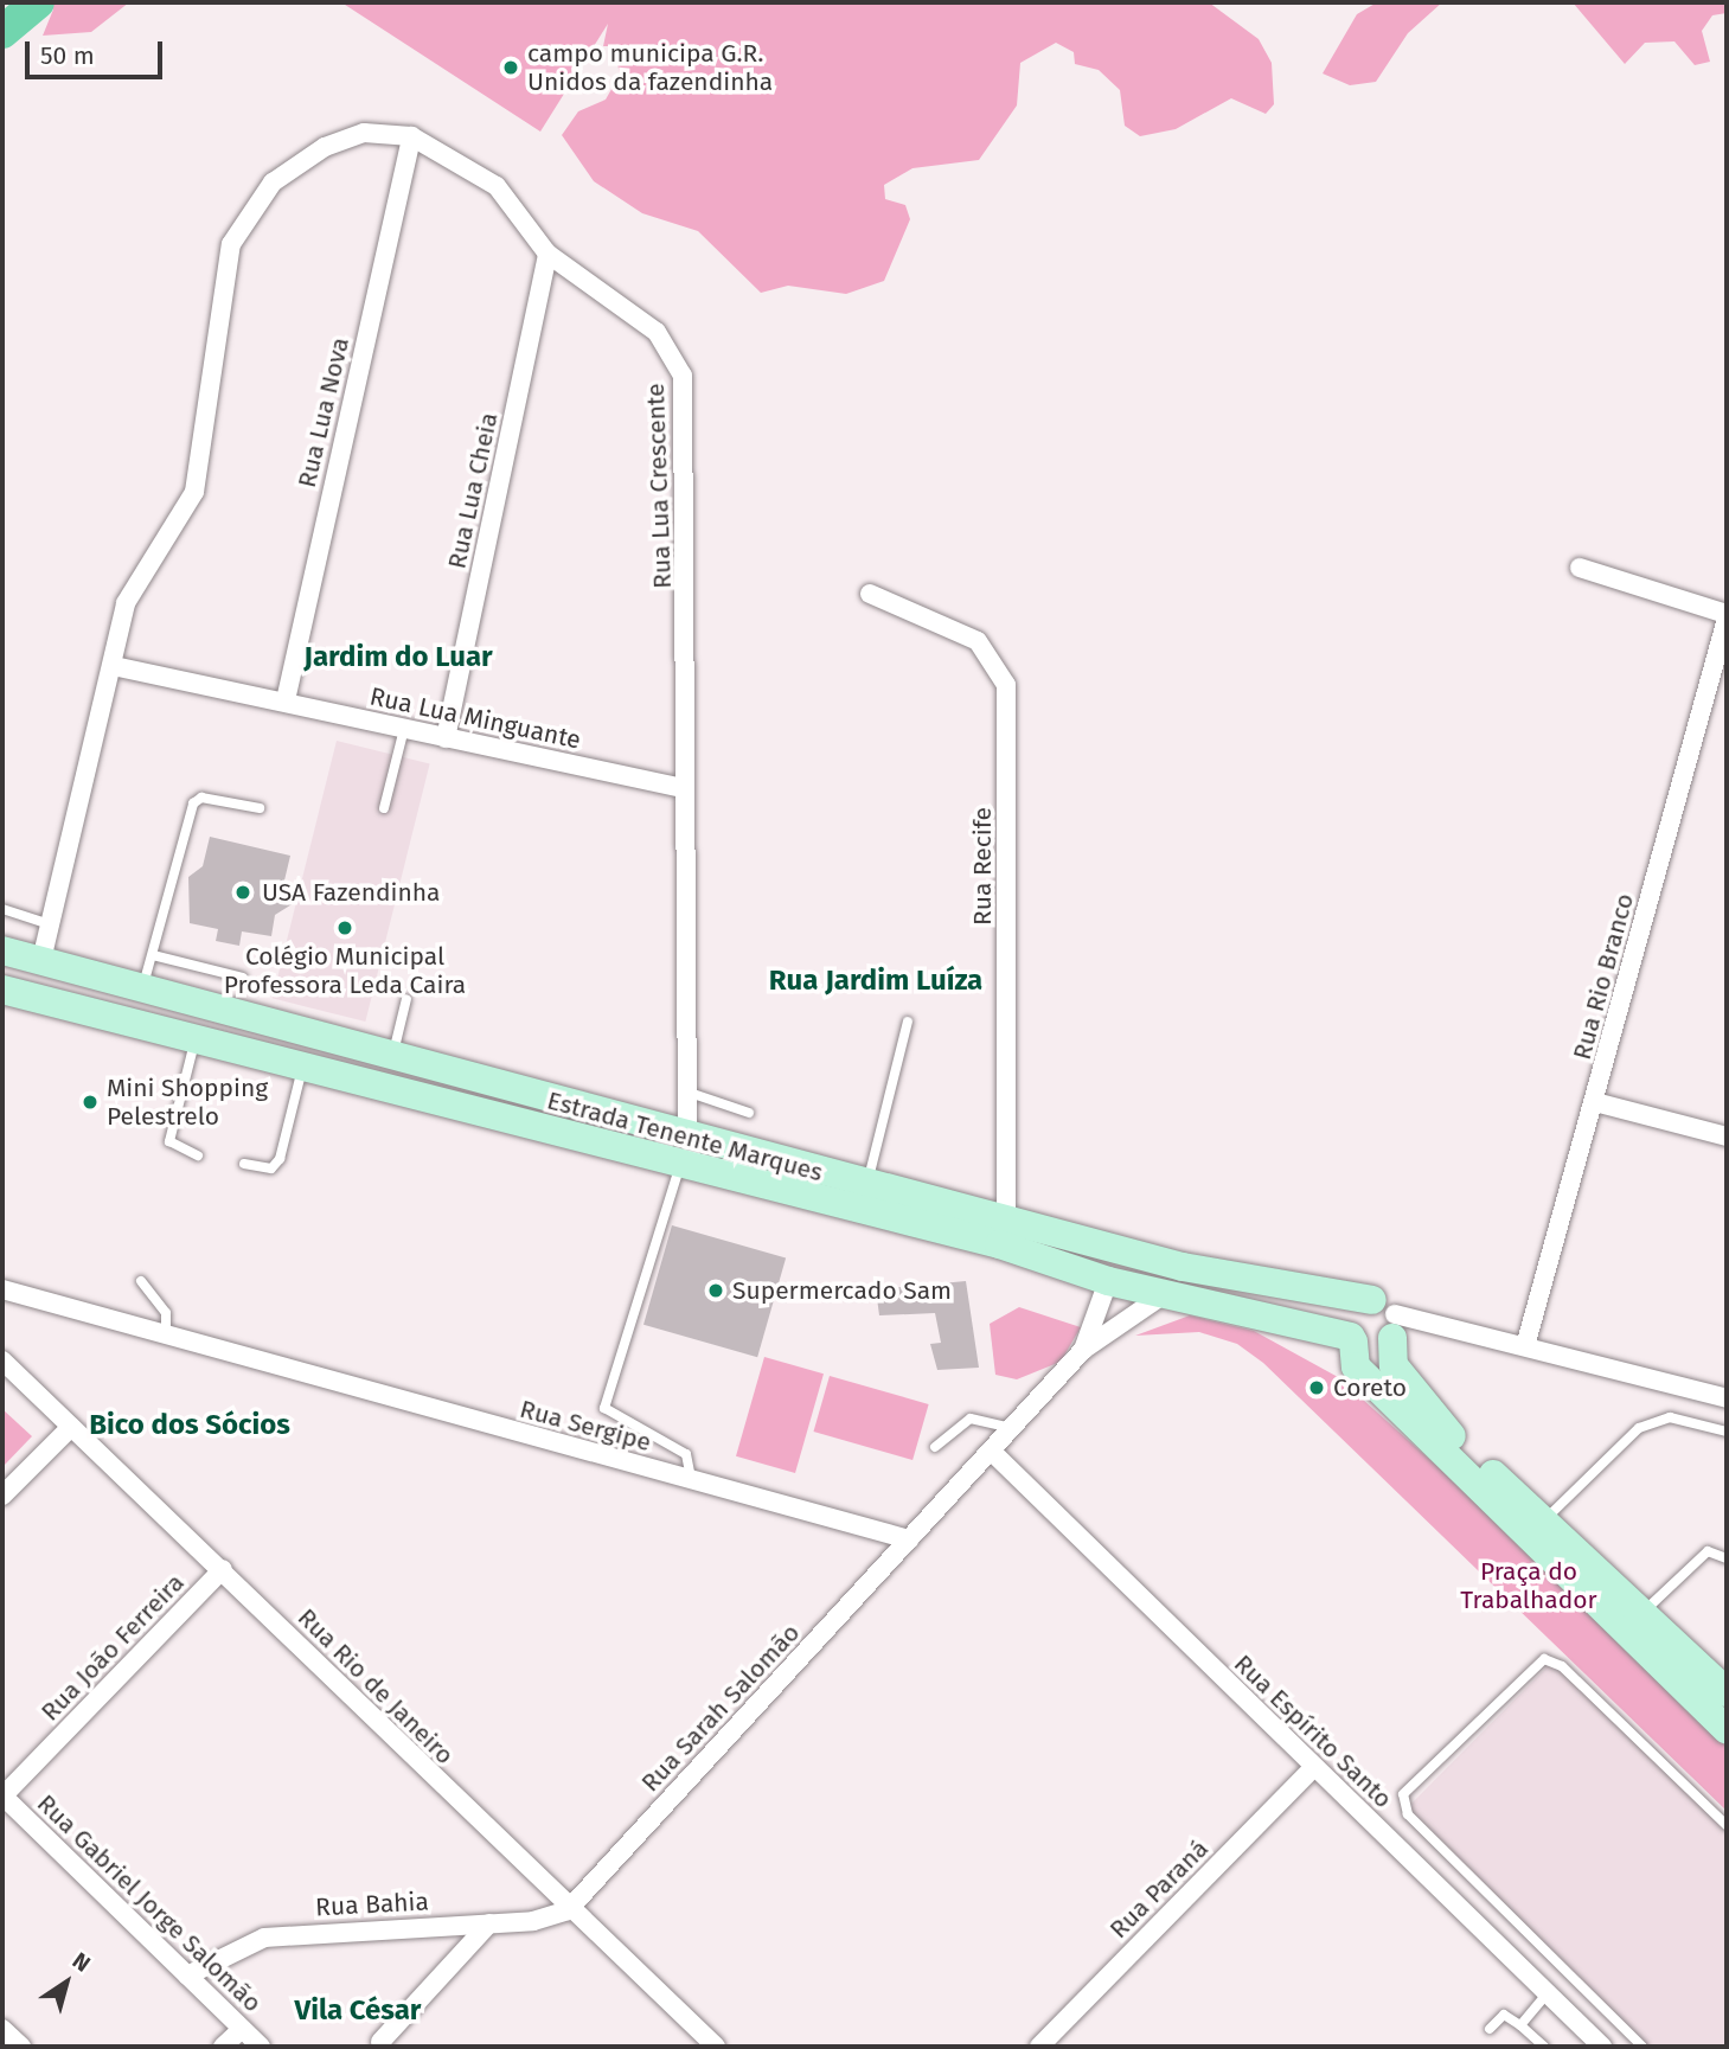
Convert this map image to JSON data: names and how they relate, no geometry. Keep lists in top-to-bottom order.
{
  "streets": {
    "main road": ["Estrada Tenente Marques"],
    "street": [
      "Rua Lua Nova",
      "Rua Lua Crescente",
      "Rua Lua Cheia",
      "Rua Lua Minguante",
      "Rua Recife",
      "Rua Rio Branco",
      "Rua Sergipe",
      "Rua João Ferreira",
      "Rua Rio de Janeiro",
      "Rua Sarah Salomão",
      "Rua Espírito Santo",
      "Rua Paraná",
      "Rua Gabriel Jorge Salomão",
      "Rua Bahia"
    ]
  },
  "crossings": [
    ["Rua Lua Nova", "Rua Lua Crescente"],
    ["Rua Lua Nova", "Rua Lua Minguante"],
    ["Rua Lua Crescente", "Rua Lua Cheia"],
    ["Rua Lua Crescente", "Rua Lua Minguante"],
    ["Rua Lua Crescente", "Estrada Tenente Marques"],
    ["Rua Lua Cheia", "Rua Lua Minguante"],
    ["Rua Recife", "Estrada Tenente Marques"],
    ["Rua Sergipe", "Rua Sarah Salomão"],
    ["Rua João Ferreira", "Rua Rio de Janeiro"],
    ["Rua João Ferreira", "Rua Gabriel Jorge Salomão"],
    ["Rua Rio de Janeiro", "Rua Sarah Salomão"],
    ["Rua Rio de Janeiro", "Rua Bahia"],
    ["Rua Sarah Salomão", "Rua Bahia"],
    ["Rua Espírito Santo", "Rua Paraná"],
    ["Rua Gabriel Jorge Salomão", "Rua Bahia"]
  ],
  "districts": [
    "Jardim do Luar",
    "Rua Jardim Luíza",
    "Bico dos Sócios",
    "Vila César"
  ],
  "parks": ["Praça do Trabalhador"],
  "places": [
    "campo municipa G.R. Unidos da fazendinha",
    "USA Fazendinha",
    "Colégio Municipal Professora Leda Caira",
    "Mini Shopping Pelestrelo",
    "Supermercado Sam",
    "Coreto"
  ],
  "scale_bar": "50 m",
  "north": "top right"
}
